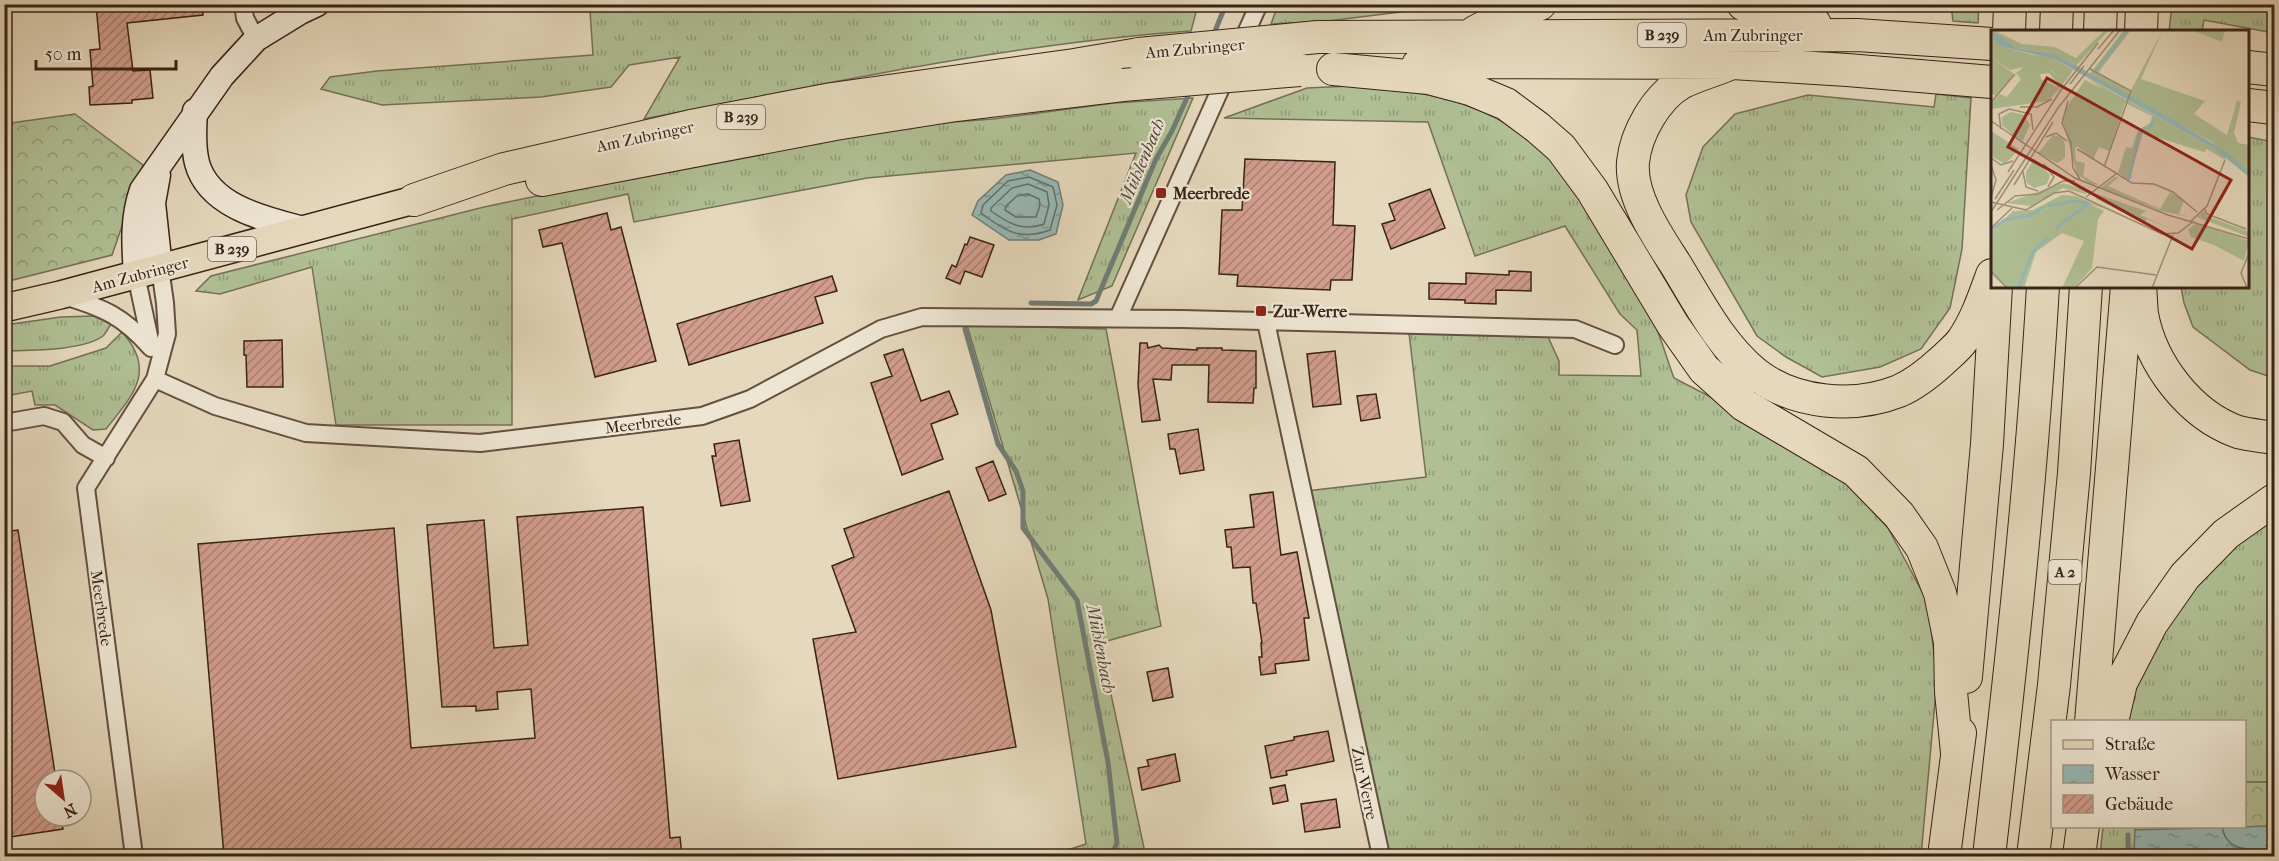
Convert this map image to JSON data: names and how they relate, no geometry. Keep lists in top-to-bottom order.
{
  "streets": {
    "highway": ["B 239", "Am Zubringer", "A 2"],
    "street": ["Meerbrede", "Zur Werre"]
  },
  "crossings": [
    ["Am Zubringer", "Meerbrede"],
    ["Meerbrede", "Zur Werre"]
  ],
  "water": ["Mühlenbach"],
  "places": {
    "transit": ["Meerbrede", "Zur Werre"]
  },
  "legend": ["Straße", "Wasser", "Gebäude"],
  "scale_bar": "50 m",
  "north": "bottom right"
}
